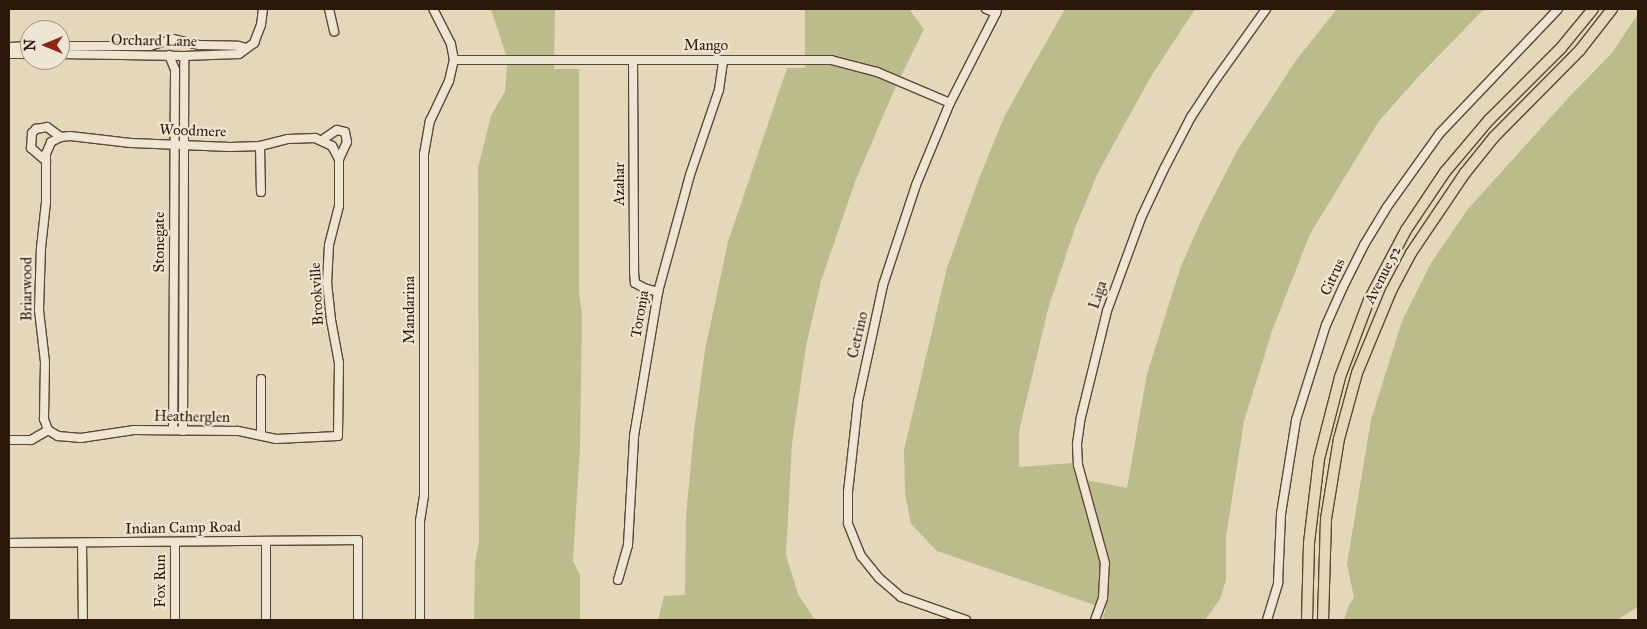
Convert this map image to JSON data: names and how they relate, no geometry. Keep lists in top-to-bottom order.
{
  "streets": {
    "main road": ["Avenue 52"],
    "street": [
      "Orchard Lane",
      "Mango",
      "Woodmere",
      "Azahar",
      "Stonegate",
      "Citrus",
      "Briarwood",
      "Brookville",
      "Liga",
      "Mandarina",
      "Toronja",
      "Cetrino",
      "Heatherglen",
      "Indian Camp Road",
      "Fox Run"
    ]
  },
  "crossings": [
    ["Orchard Lane", "Stonegate"],
    ["Mango", "Azahar"],
    ["Mango", "Mandarina"],
    ["Mango", "Toronja"],
    ["Mango", "Cetrino"],
    ["Woodmere", "Stonegate"],
    ["Woodmere", "Briarwood"],
    ["Woodmere", "Brookville"],
    ["Azahar", "Toronja"],
    ["Stonegate", "Heatherglen"],
    ["Briarwood", "Heatherglen"],
    ["Brookville", "Heatherglen"],
    ["Indian Camp Road", "Fox Run"]
  ],
  "north": "left"
}
